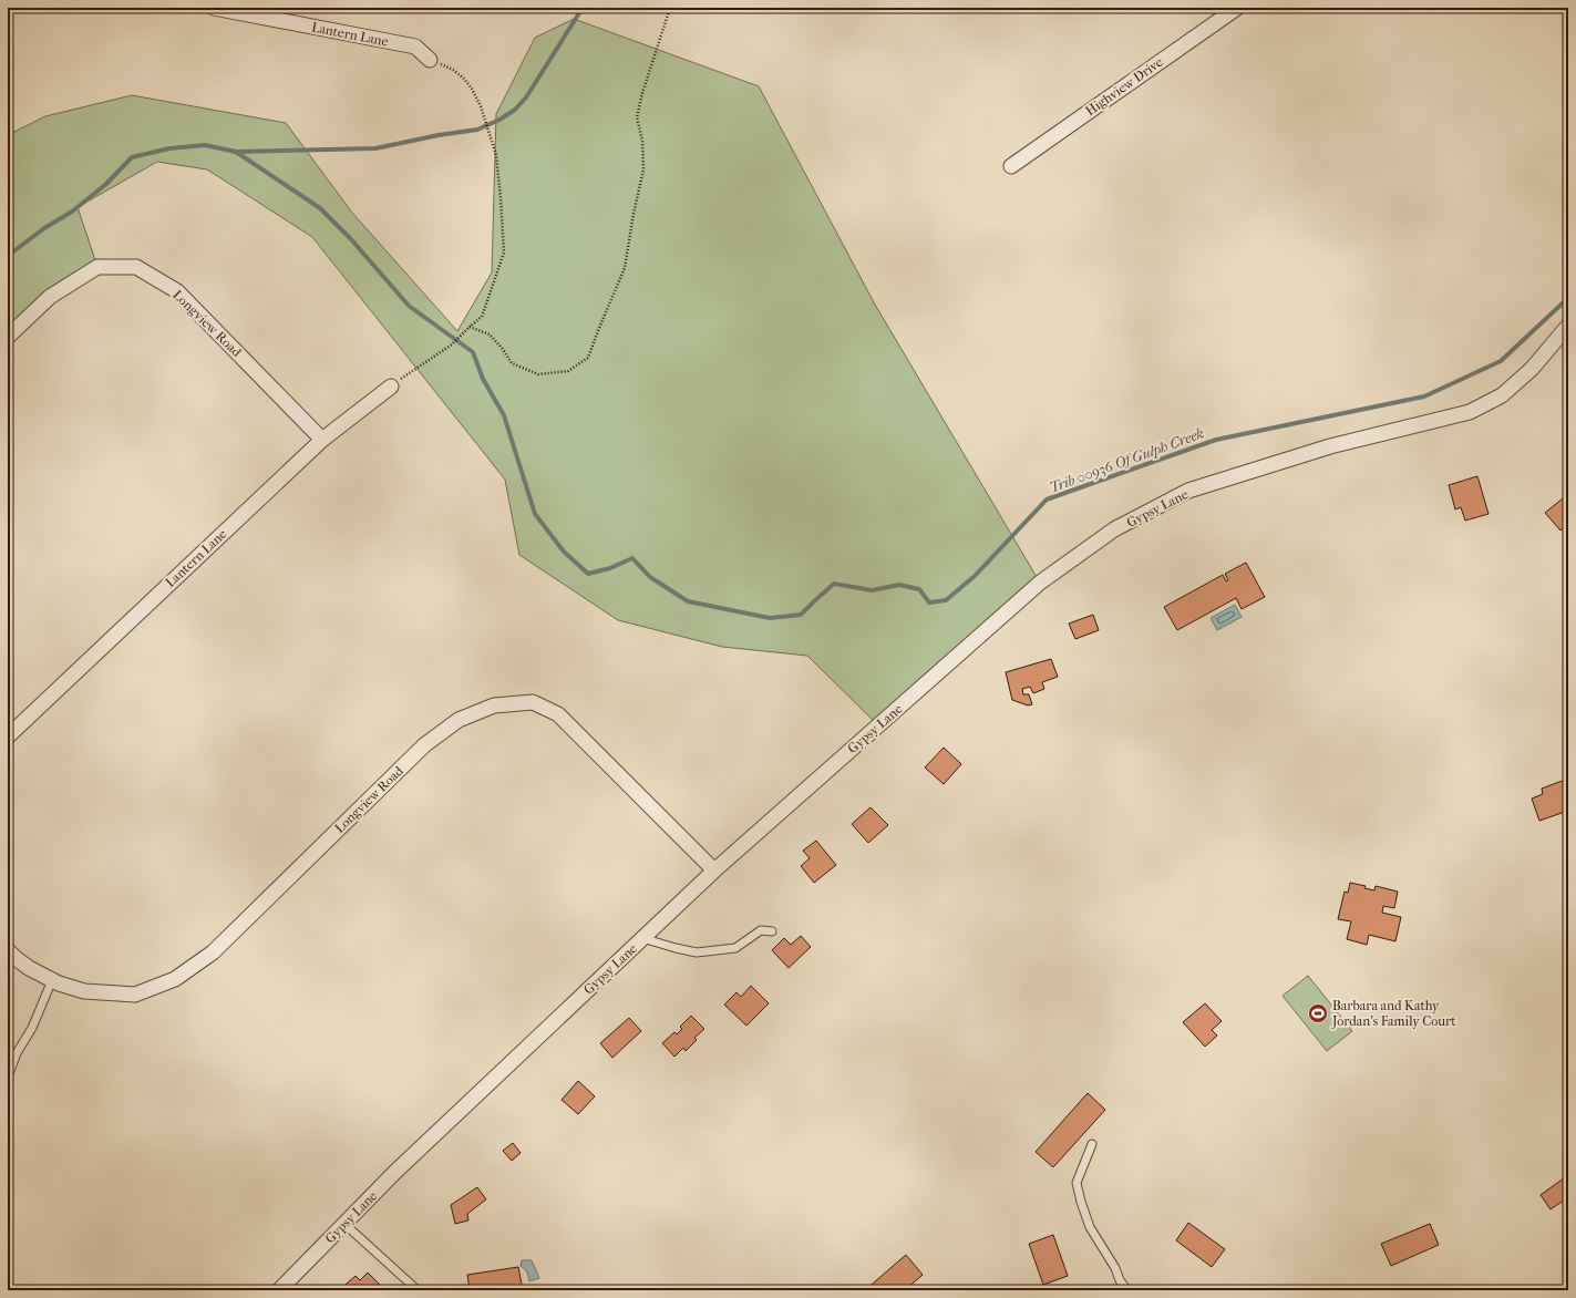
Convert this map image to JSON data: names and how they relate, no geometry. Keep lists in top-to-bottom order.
{
  "streets": {
    "street": [
      "Lantern Lane",
      "Highview Drive",
      "Longview Road",
      "Gypsy Lane"
    ]
  },
  "crossings": [
    ["Lantern Lane", "Longview Road"],
    ["Longview Road", "Gypsy Lane"]
  ],
  "water": ["Trib 00936 Of Gulph Creek"],
  "places": {
    "sports": ["Barbara and Kathy Jordan's Family Court"]
  }
}
